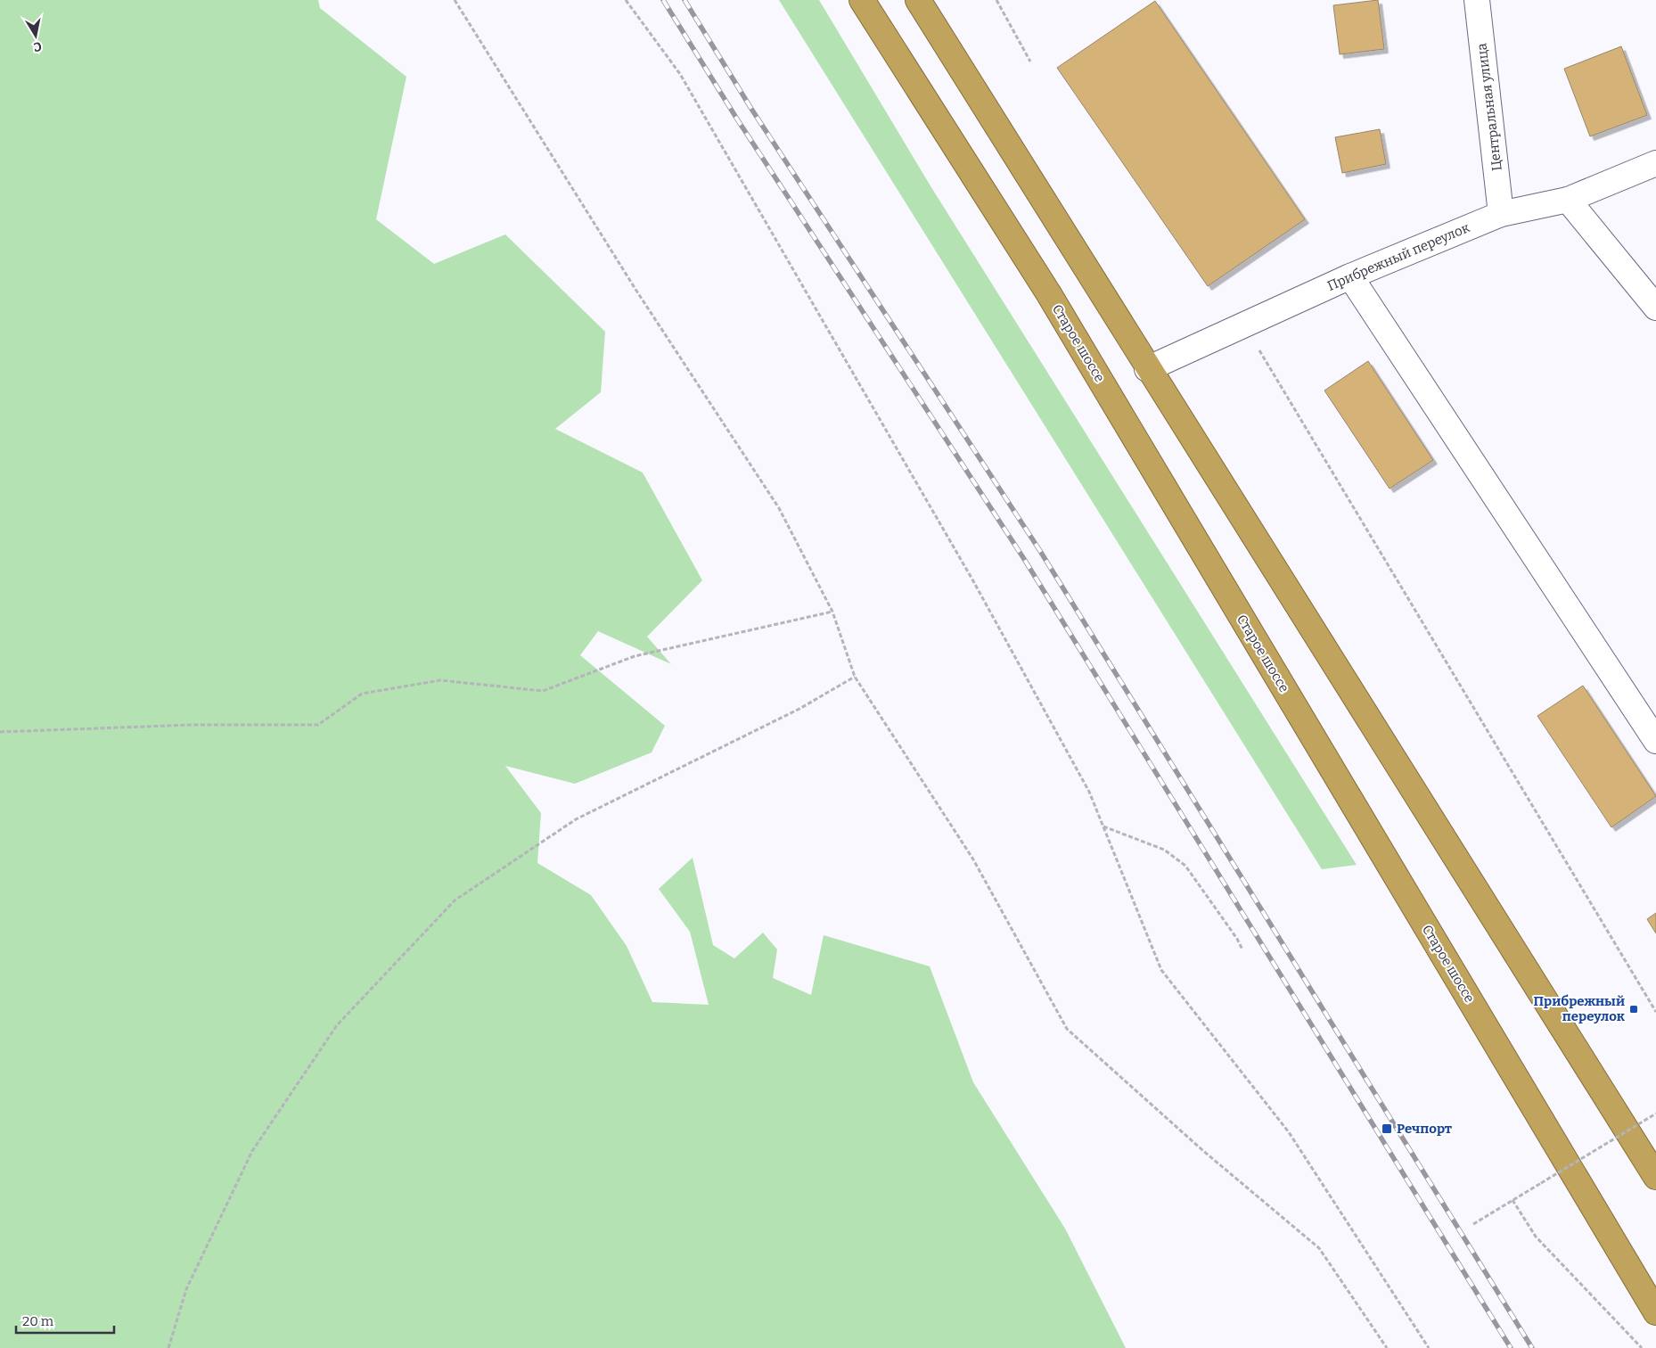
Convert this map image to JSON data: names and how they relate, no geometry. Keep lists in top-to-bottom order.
{
  "streets": {
    "highway": ["Старое шоссе"],
    "street": ["Центральная улица", "Прибрежный переулок"]
  },
  "crossings": [
    ["Центральная улица", "Прибрежный переулок"]
  ],
  "places": {
    "transit": ["Прибрежный переулок", "Речпорт"]
  },
  "scale_bar": "20 m",
  "north": "bottom"
}
